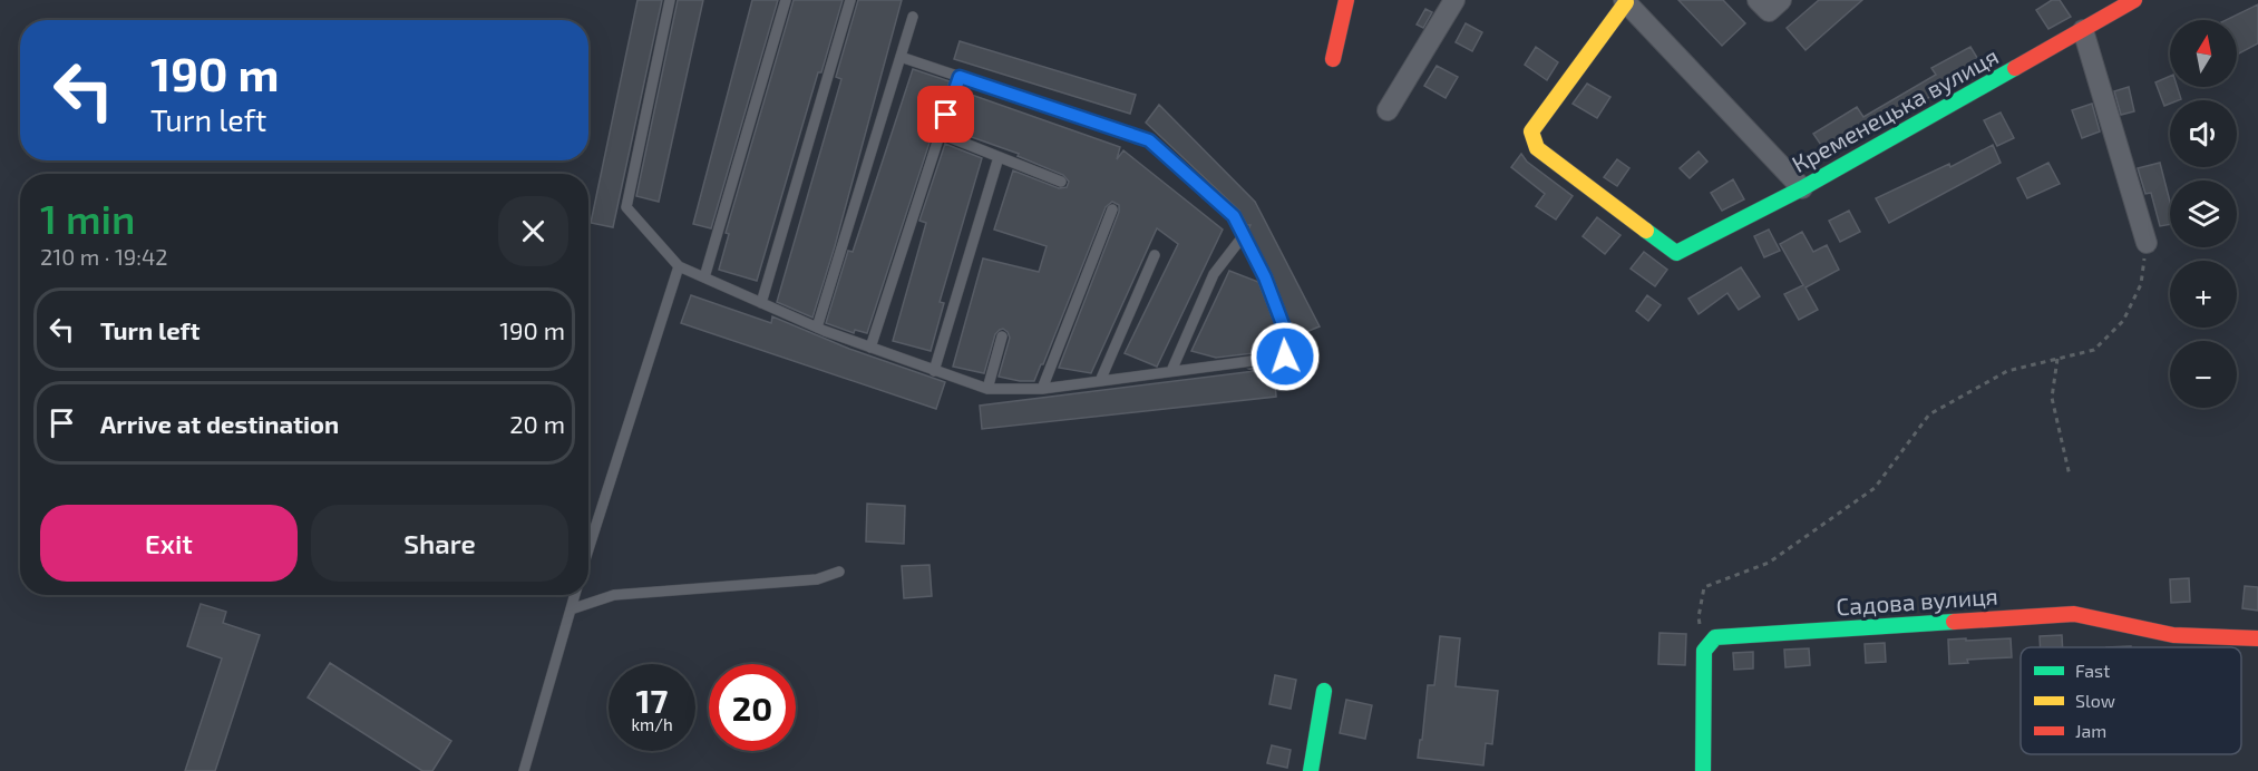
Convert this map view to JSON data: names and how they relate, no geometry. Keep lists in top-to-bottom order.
{
  "streets": {
    "street": ["Кременецька вулиця", "Садова вулиця"]
  },
  "legend": ["Fast", "Slow", "Jam"],
  "north": "top",
  "page": {
    "map_buttons": ["+", "−"],
    "turn": ["190 m", "Turn left"],
    "heading": ["1 min", "210 m · 19:42"],
    "list": [
      {
        "name": "Turn left",
        "value": "190 m"
      },
      {
        "name": "Arrive at destination",
        "value": "20 m"
      }
    ],
    "buttons": ["Exit", "Share"],
    "speed": "17 km/h",
    "limit": "20"
  }
}
